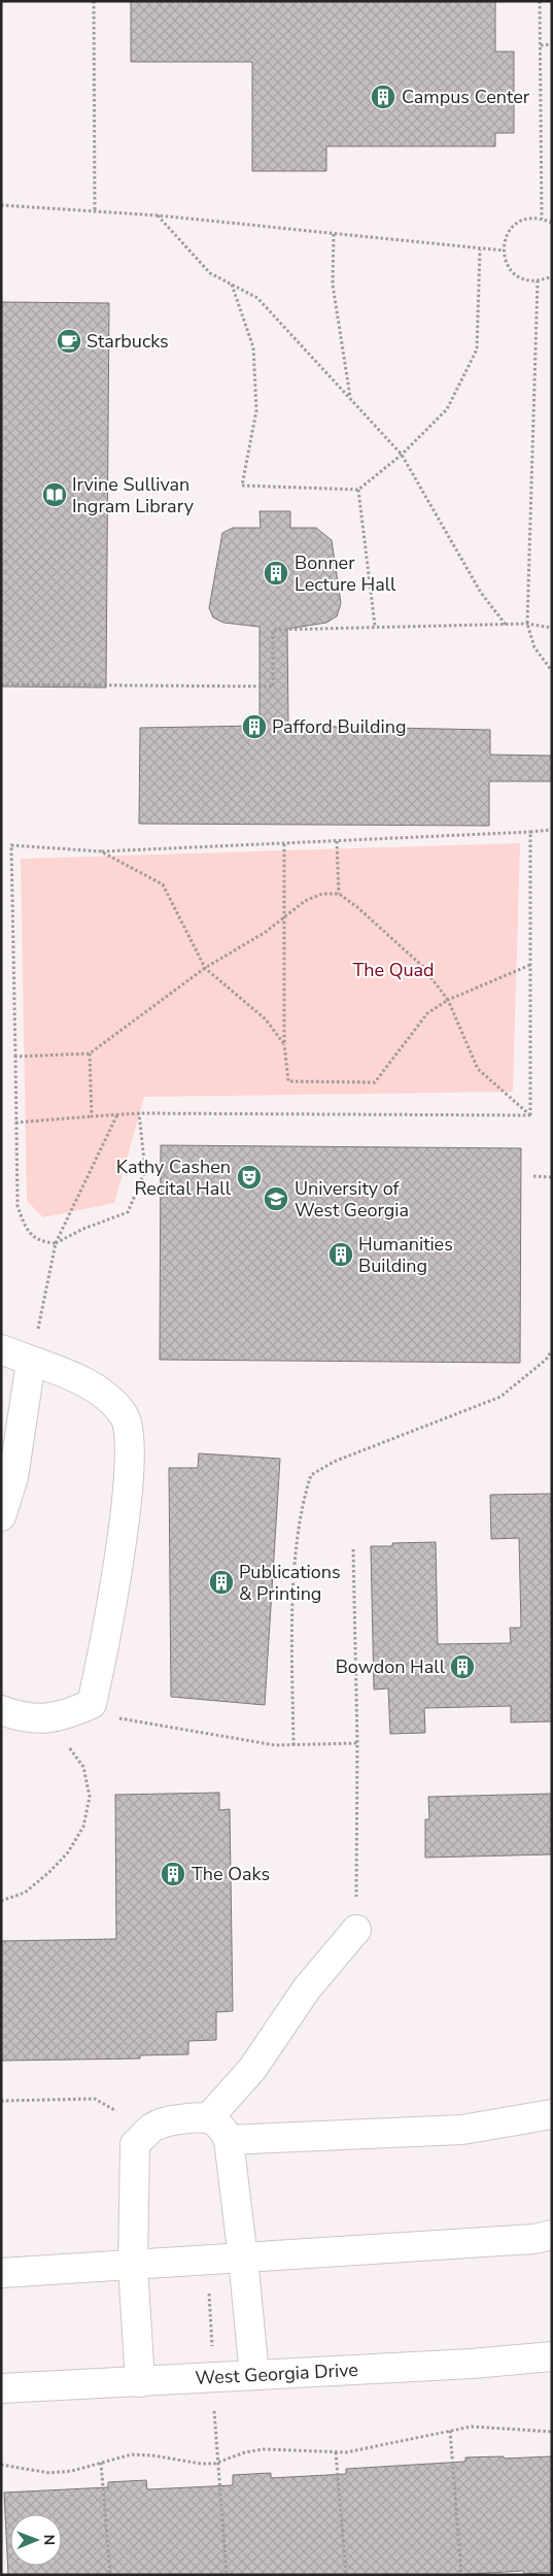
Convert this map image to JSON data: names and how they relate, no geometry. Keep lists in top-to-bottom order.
{
  "streets": {
    "street": ["West Georgia Drive"]
  },
  "parks": ["The Quad"],
  "places": {
    "building": [
      "Campus Center",
      "Bonner Lecture Hall",
      "Pafford Building",
      "Humanities Building",
      "Publications & Printing",
      "Bowdon Hall",
      "The Oaks"
    ],
    "cafe": ["Starbucks"],
    "library": ["Irvine Sullivan Ingram Library"],
    "theatre": ["Kathy Cashen Recital Hall"],
    "school or university": ["University of West Georgia"]
  },
  "north": "right"
}
